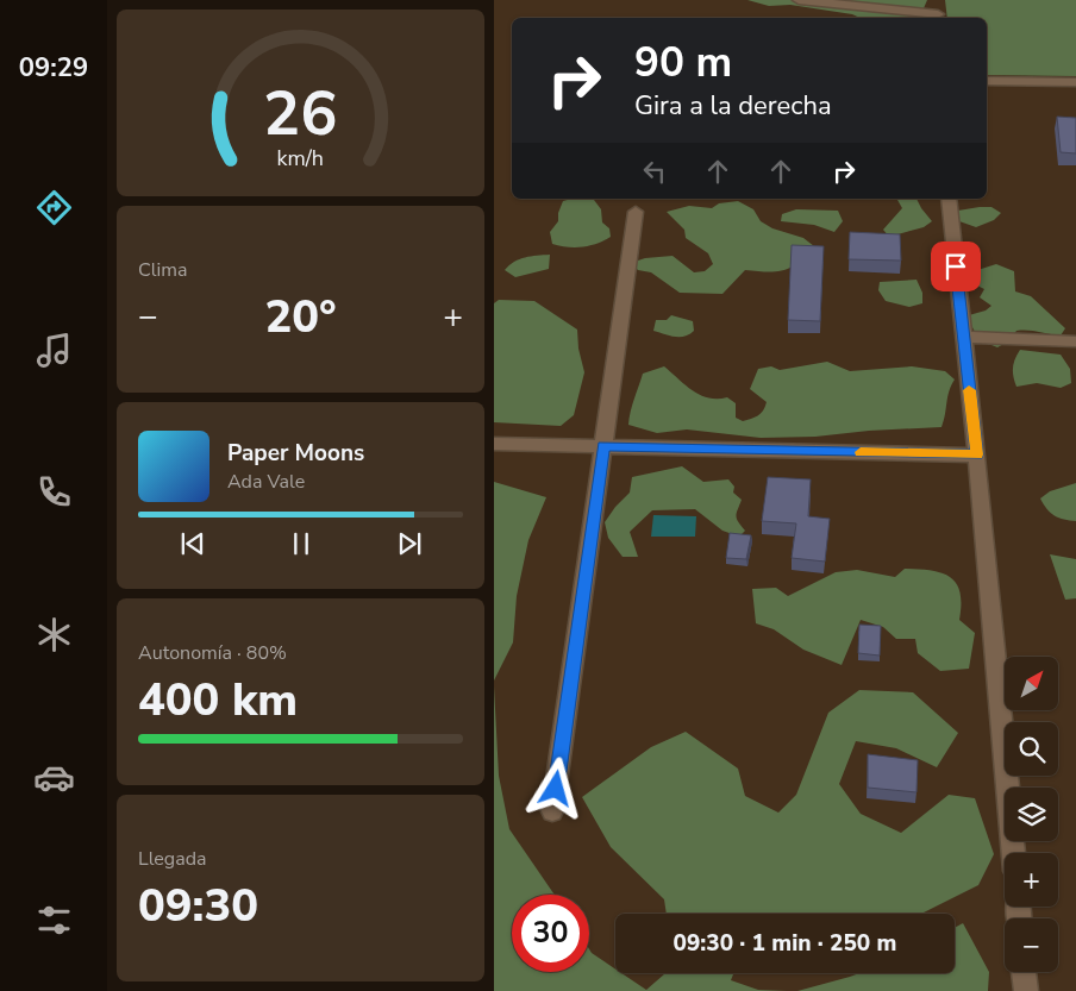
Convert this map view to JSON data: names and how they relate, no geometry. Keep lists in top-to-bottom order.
{
  "north": "top right",
  "page": {
    "tabs": "09:29",
    "turn": ["90 m", "Gira a la derecha"],
    "tile": [
      "Clima",
      ["Autonomía · 80%", "400 km"],
      ["Llegada", "09:30"]
    ],
    "heat": ["−", "20°", "+"],
    "song": ["Paper Moons", "Ada Vale"],
    "map_buttons": ["+", "−"],
    "limit": "30",
    "trip": "09:30 · 1 min · 250 m",
    "gauge": ["26", "km/h"]
  }
}
